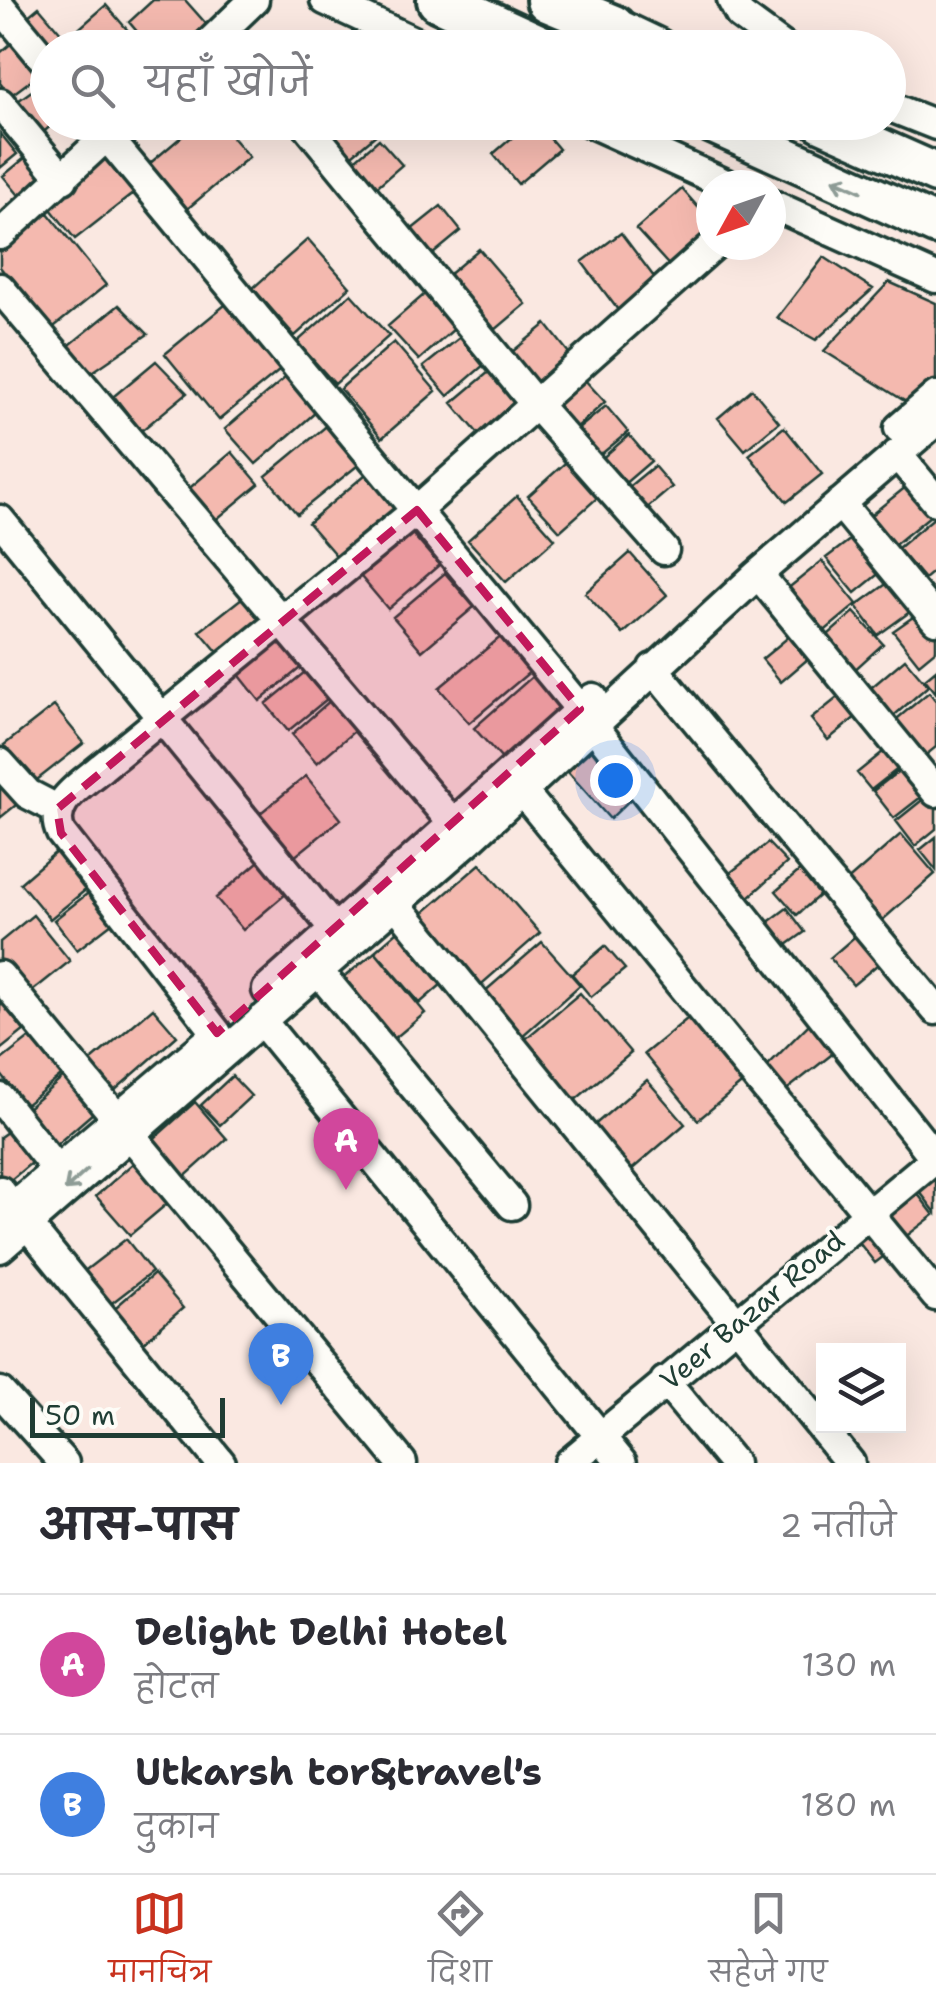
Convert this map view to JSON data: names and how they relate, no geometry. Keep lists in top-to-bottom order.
{
  "streets": {
    "street": ["Veer Bazar Road"]
  },
  "scale_bar": "50 m",
  "north": "bottom left",
  "page": {
    "search": "यहाँ खोजें",
    "pins": ["A", "B"],
    "scale": "50 m",
    "heading": ["आस-पास", "2 नतीजे"],
    "list": [
      {
        "mark": "A",
        "name": "Delight Delhi Hotel",
        "note": "होटल",
        "value": "130 m"
      },
      {
        "mark": "B",
        "name": "Utkarsh tor&travel's",
        "note": "दुकान",
        "value": "180 m"
      }
    ],
    "nav": ["मानचित्र", "दिशा", "सहेजे गए"]
  }
}
